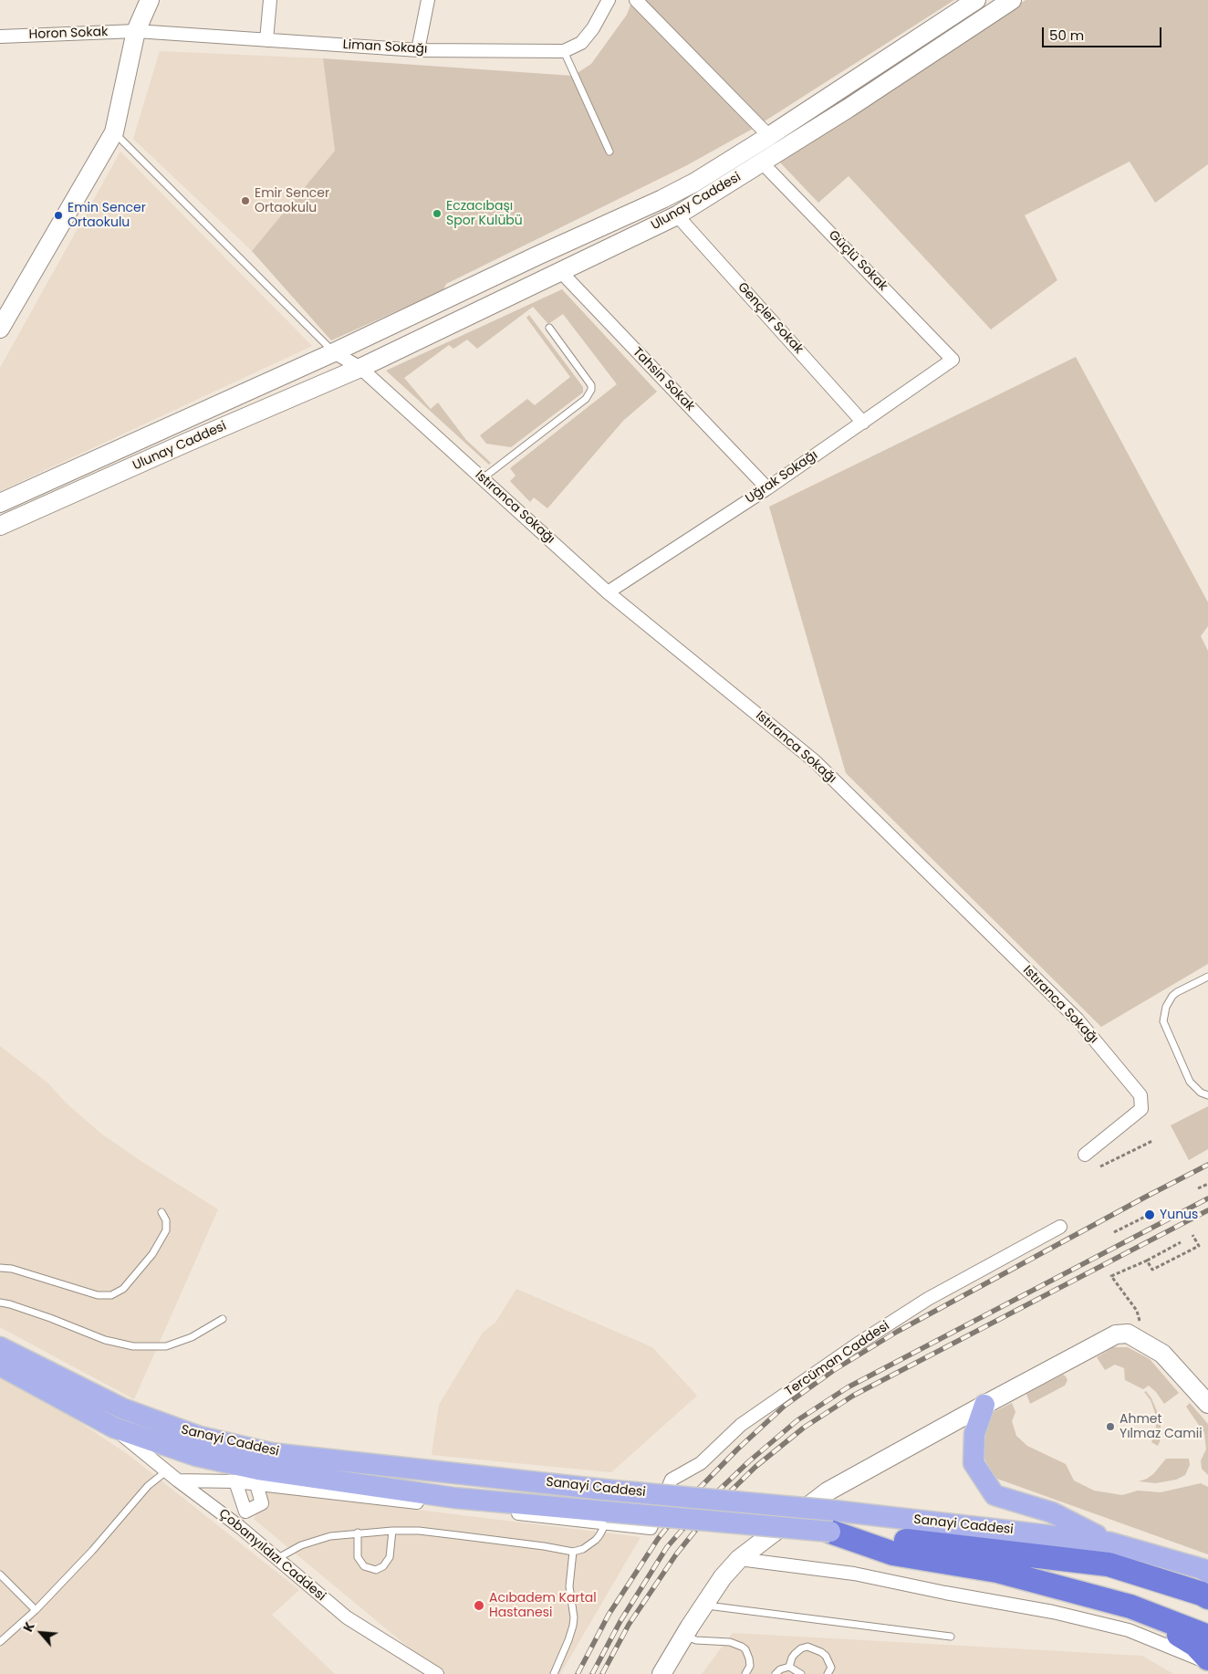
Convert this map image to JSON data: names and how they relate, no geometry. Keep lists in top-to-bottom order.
{
  "streets": {
    "main road": ["Sanayi Caddesi"],
    "street": [
      "Horon Sokak",
      "Liman Sokağı",
      "Ulunay Caddesi",
      "Güçlü Sokak",
      "Gençler Sokak",
      "Tahsin Sokak",
      "Uğrak Sokağı",
      "Istıranca Sokağı",
      "Tercüman Caddesi",
      "Çobanyıldızı Caddesi"
    ]
  },
  "crossings": [
    ["Horon Sokak", "Liman Sokağı"],
    ["Ulunay Caddesi", "Güçlü Sokak"],
    ["Ulunay Caddesi", "Gençler Sokak"],
    ["Ulunay Caddesi", "Tahsin Sokak"],
    ["Ulunay Caddesi", "Istıranca Sokağı"],
    ["Güçlü Sokak", "Uğrak Sokağı"],
    ["Gençler Sokak", "Uğrak Sokağı"],
    ["Tahsin Sokak", "Uğrak Sokağı"],
    ["Uğrak Sokağı", "Istıranca Sokağı"],
    ["Tercüman Caddesi", "Sanayi Caddesi"],
    ["Sanayi Caddesi", "Çobanyıldızı Caddesi"]
  ],
  "places": [
    "Emir Sencer Ortaokulu",
    "Eczacıbaşı Spor Kulübü",
    "Emin Sencer Ortaokulu",
    "Yunus",
    "Ahmet Yılmaz Camii",
    "Acıbadem Kartal Hastanesi"
  ],
  "scale_bar": "50 m",
  "north": "top left"
}
